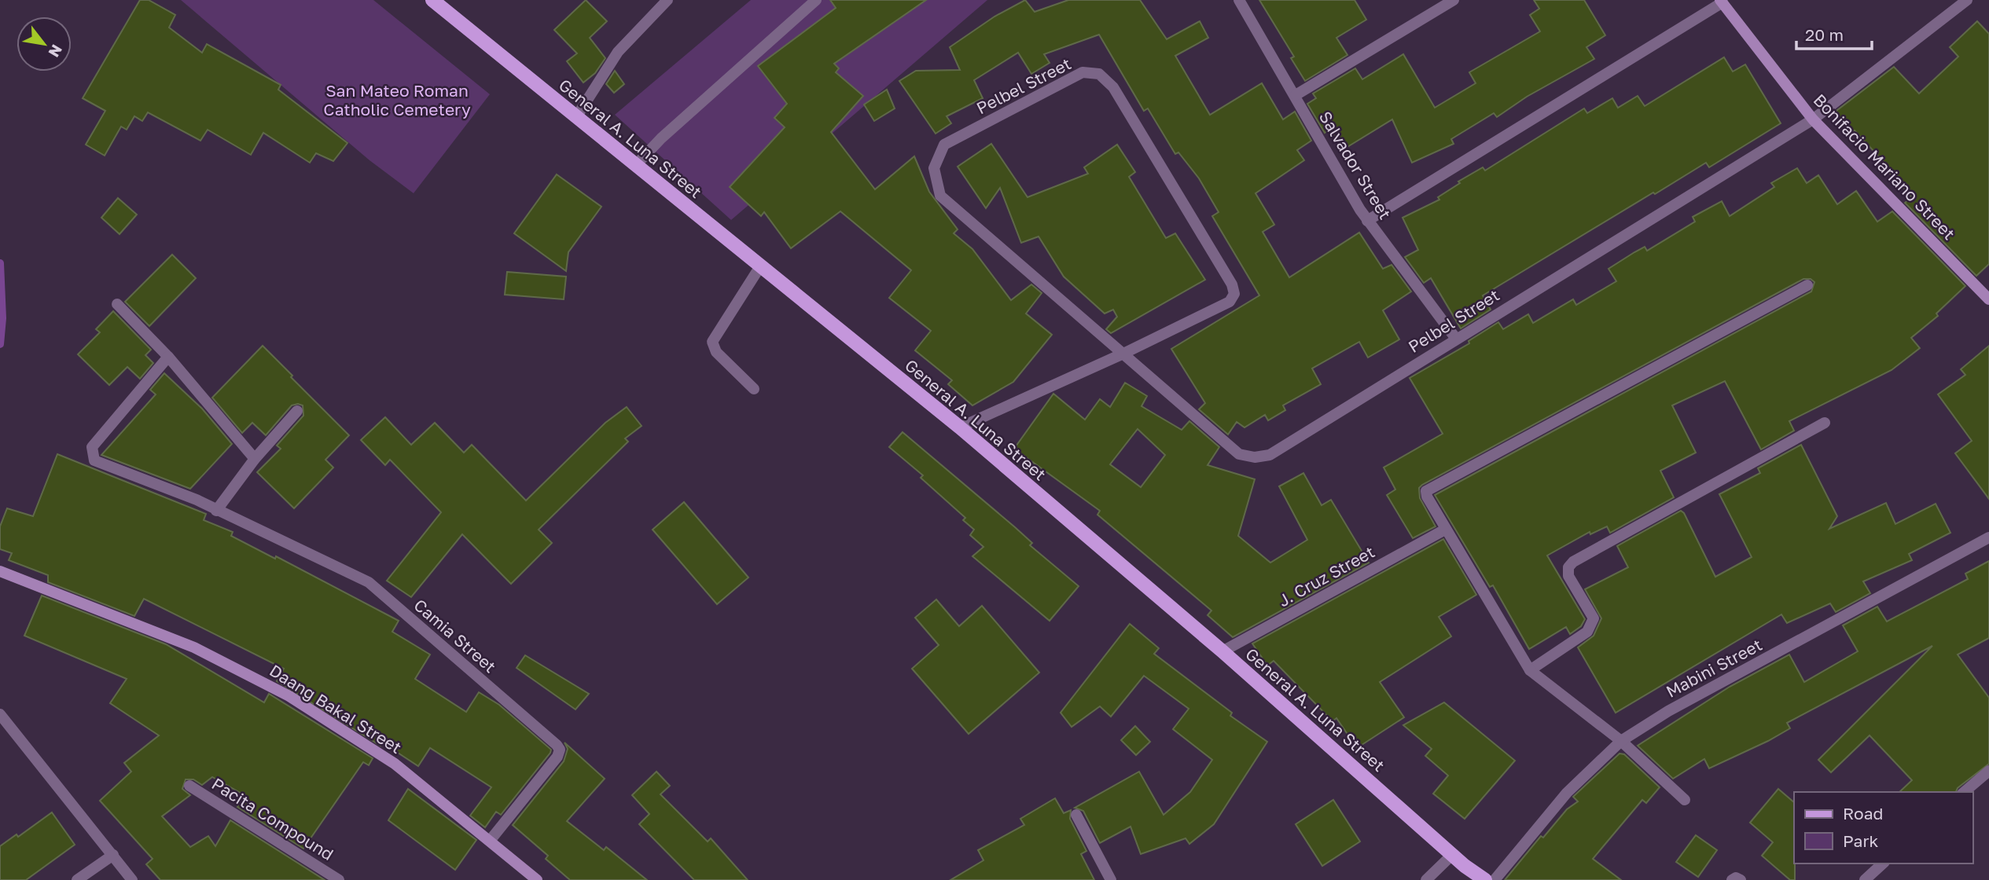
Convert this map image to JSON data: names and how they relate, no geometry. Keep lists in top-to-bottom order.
{
  "streets": {
    "main road": ["General A. Luna Street"],
    "street": [
      "Pelbel Street",
      "Salvador Street",
      "Bonifacio Mariano Street",
      "J. Cruz Street",
      "Camia Street",
      "Mabini Street",
      "Daang Bakal Street",
      "Pacita Compound"
    ]
  },
  "crossings": [
    ["Pelbel Street", "General A. Luna Street"],
    ["Pelbel Street", "Salvador Street"],
    ["Pelbel Street", "Bonifacio Mariano Street"],
    ["General A. Luna Street", "J. Cruz Street"],
    ["Camia Street", "Daang Bakal Street"]
  ],
  "parks": ["San Mateo Roman Catholic Cemetery"],
  "legend": ["Road", "Park"],
  "scale_bar": "20 m",
  "north": "bottom right"
}
